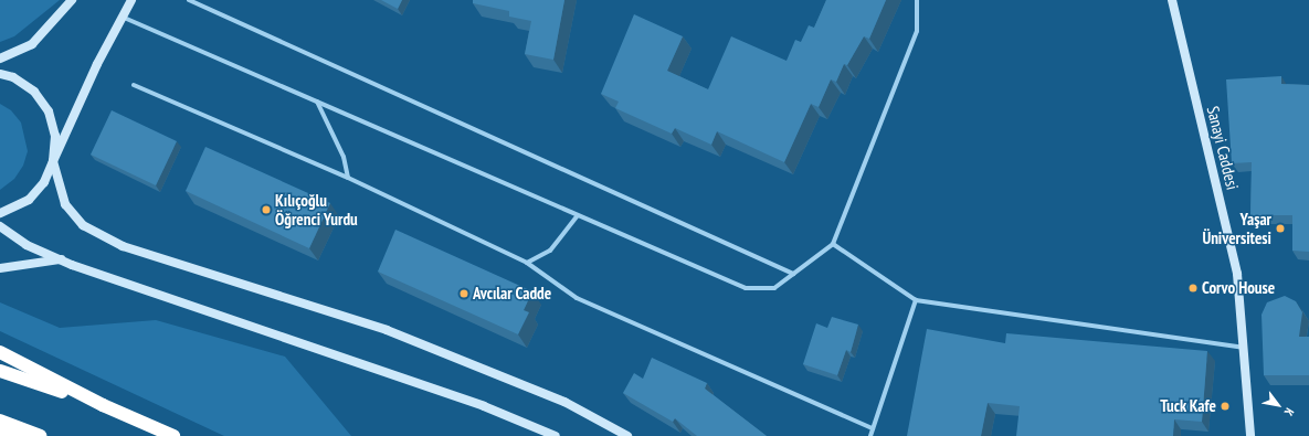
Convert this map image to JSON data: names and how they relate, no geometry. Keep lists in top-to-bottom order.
{
  "streets": {
    "street": ["Sanayi Caddesi"]
  },
  "places": [
    "Kılıçoğlu Öğrenci Yurdu",
    "Yaşar Üniversitesi",
    "Corvo House",
    "Avcılar Cadde",
    "Tuck Kafe"
  ],
  "north": "bottom right"
}
